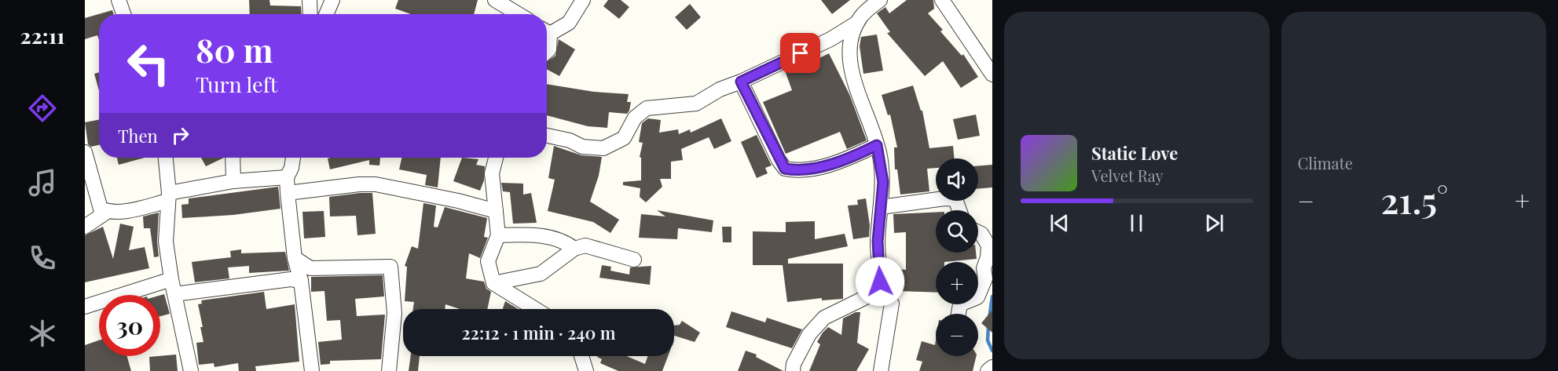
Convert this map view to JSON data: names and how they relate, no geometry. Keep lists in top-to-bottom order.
{
  "page": {
    "tabs": "22:11",
    "tile": "Climate",
    "turn": ["80 m", "Turn left"],
    "then": "Then",
    "song": ["Static Love", "Velvet Ray"],
    "map_buttons": ["+", "−"],
    "heat": ["−", "21.5°", "+"],
    "limit": "30",
    "trip": "22:12 · 1 min · 240 m"
  }
}
